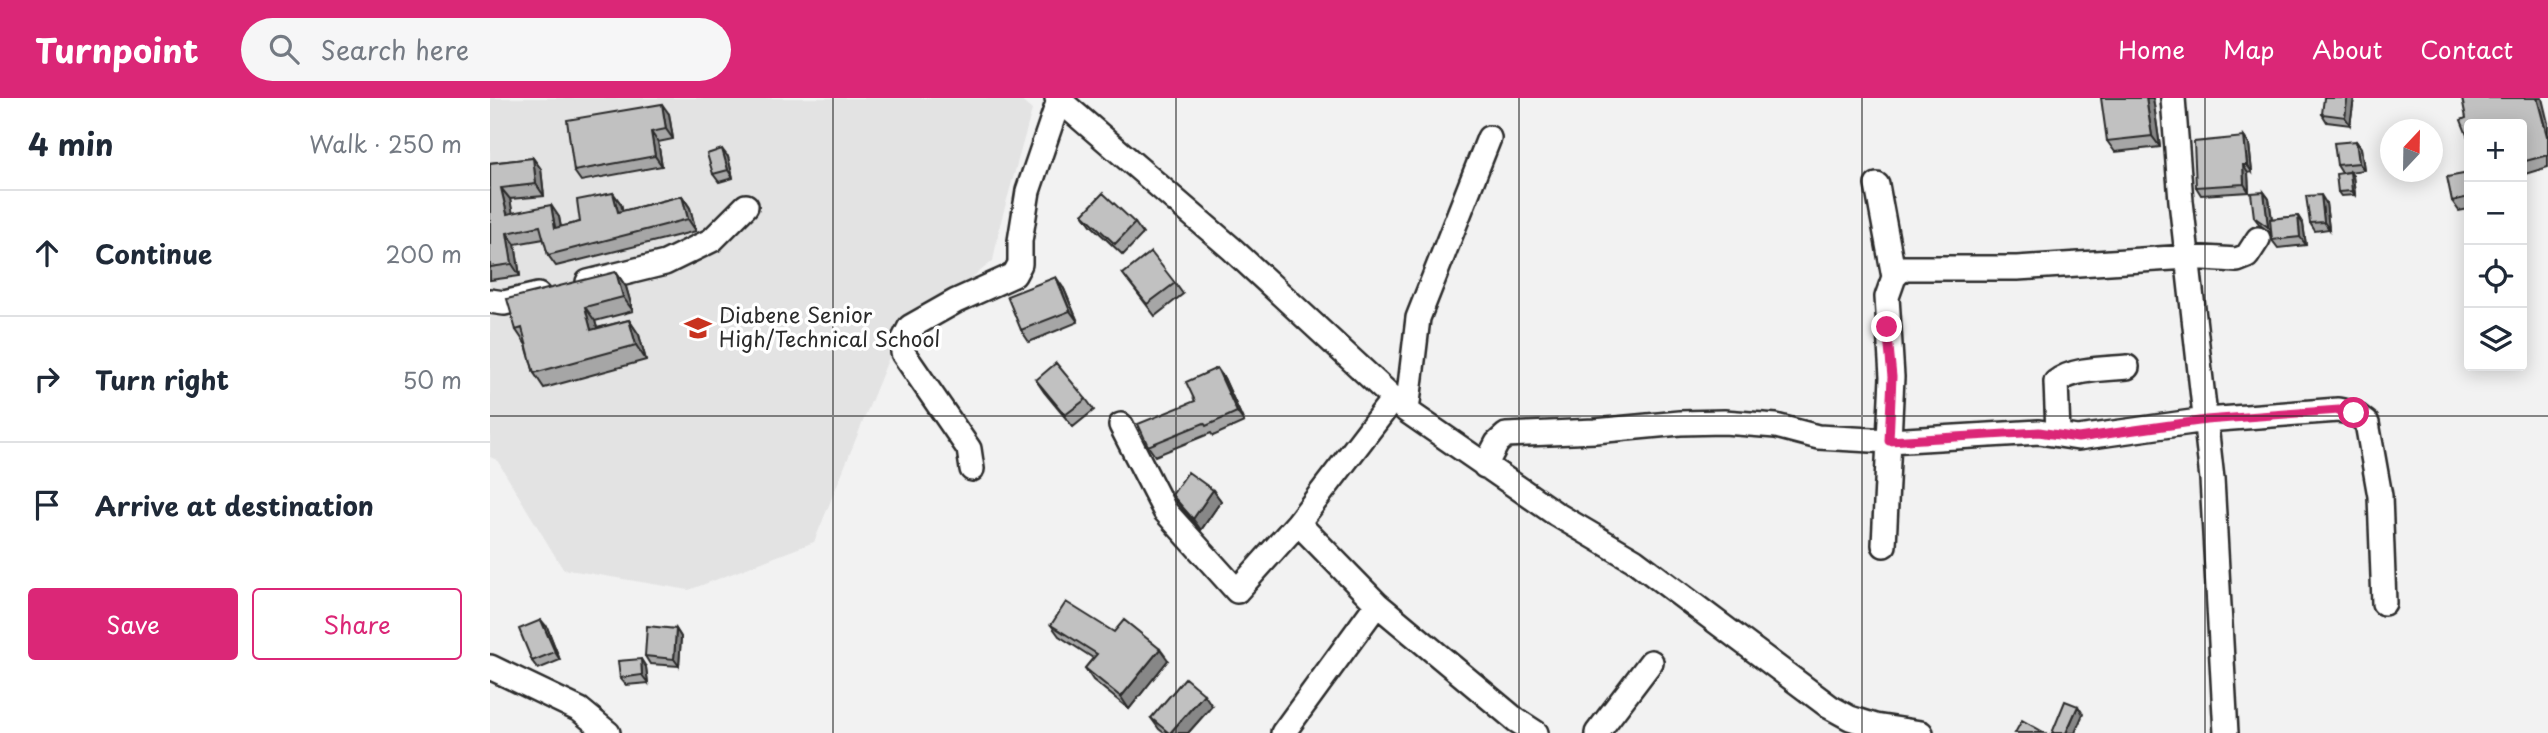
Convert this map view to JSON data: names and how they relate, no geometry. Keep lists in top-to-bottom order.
{
  "places": {
    "school or university": ["Diabene Senior High/Technical School"]
  },
  "north": "top",
  "page": {
    "header": "Turnpoint",
    "search": "Search here",
    "nav": [
      "Home",
      "Map",
      "About",
      "Contact"
    ],
    "heading": ["4 min", "Walk · 250 m"],
    "map_buttons": ["+", "−"],
    "list": [
      ["Continue", "200 m"],
      ["Turn right", "50 m"],
      "Arrive at destination"
    ],
    "buttons": ["Save", "Share"]
  }
}
